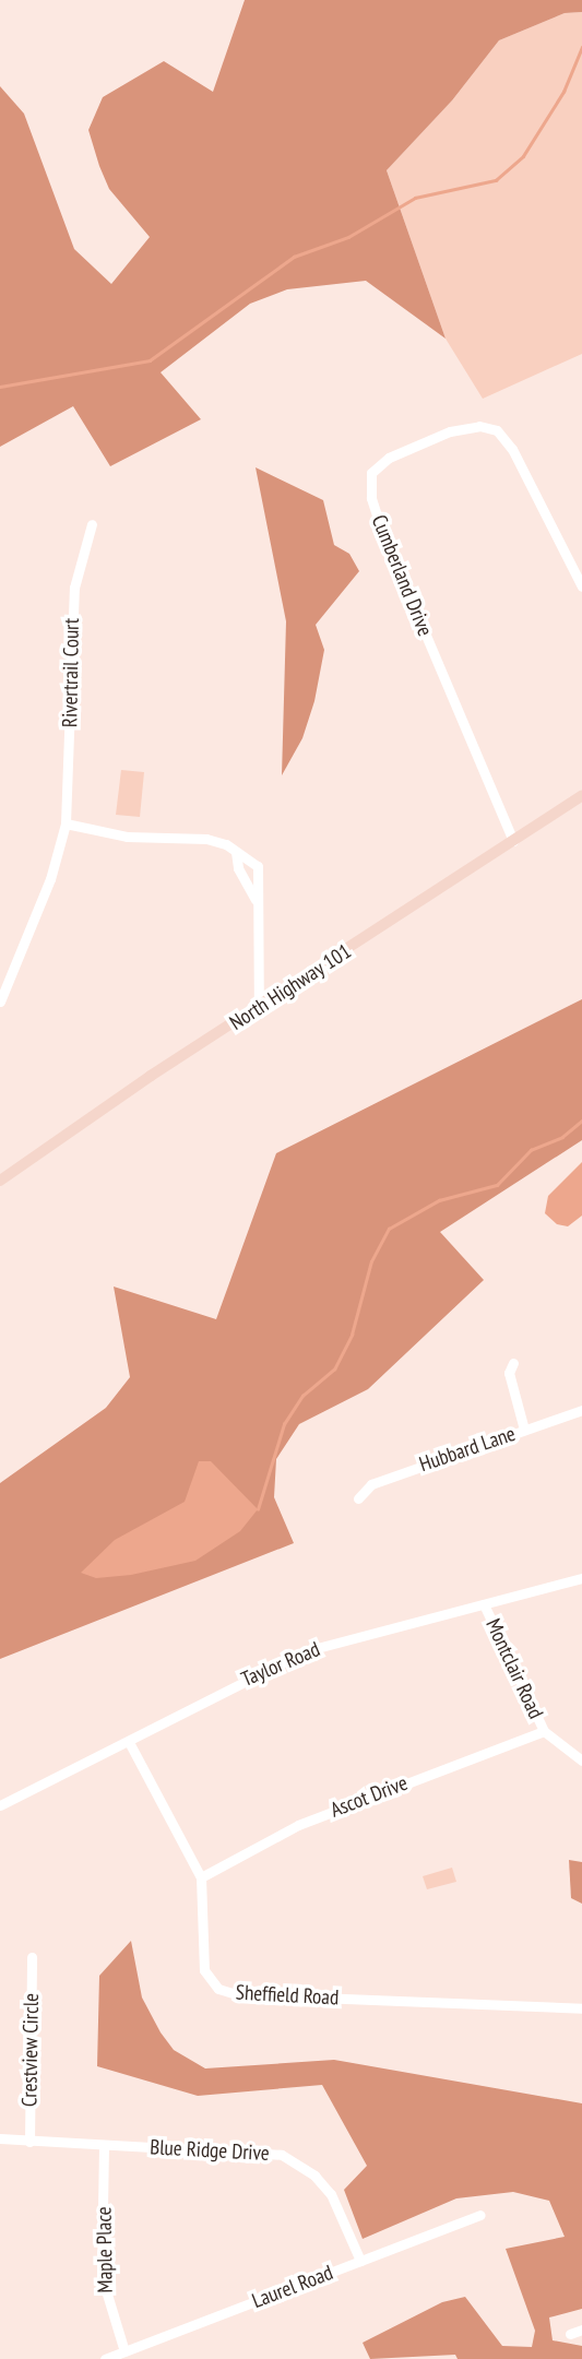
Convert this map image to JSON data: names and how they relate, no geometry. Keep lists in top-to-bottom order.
{
  "streets": {
    "main road": ["North Highway 101"],
    "street": [
      "Cumberland Drive",
      "Rivertrail Court",
      "Hubbard Lane",
      "Taylor Road",
      "Montclair Road",
      "Ascot Drive",
      "Sheffield Road",
      "Crestview Circle",
      "Blue Ridge Drive",
      "Maple Place",
      "Laurel Road"
    ]
  },
  "crossings": [
    ["Cumberland Drive", "North Highway 101"],
    ["Taylor Road", "Montclair Road"],
    ["Taylor Road", "Sheffield Road"],
    ["Montclair Road", "Ascot Drive"],
    ["Ascot Drive", "Sheffield Road"],
    ["Crestview Circle", "Blue Ridge Drive"],
    ["Blue Ridge Drive", "Maple Place"],
    ["Blue Ridge Drive", "Laurel Road"],
    ["Maple Place", "Laurel Road"]
  ]
}
